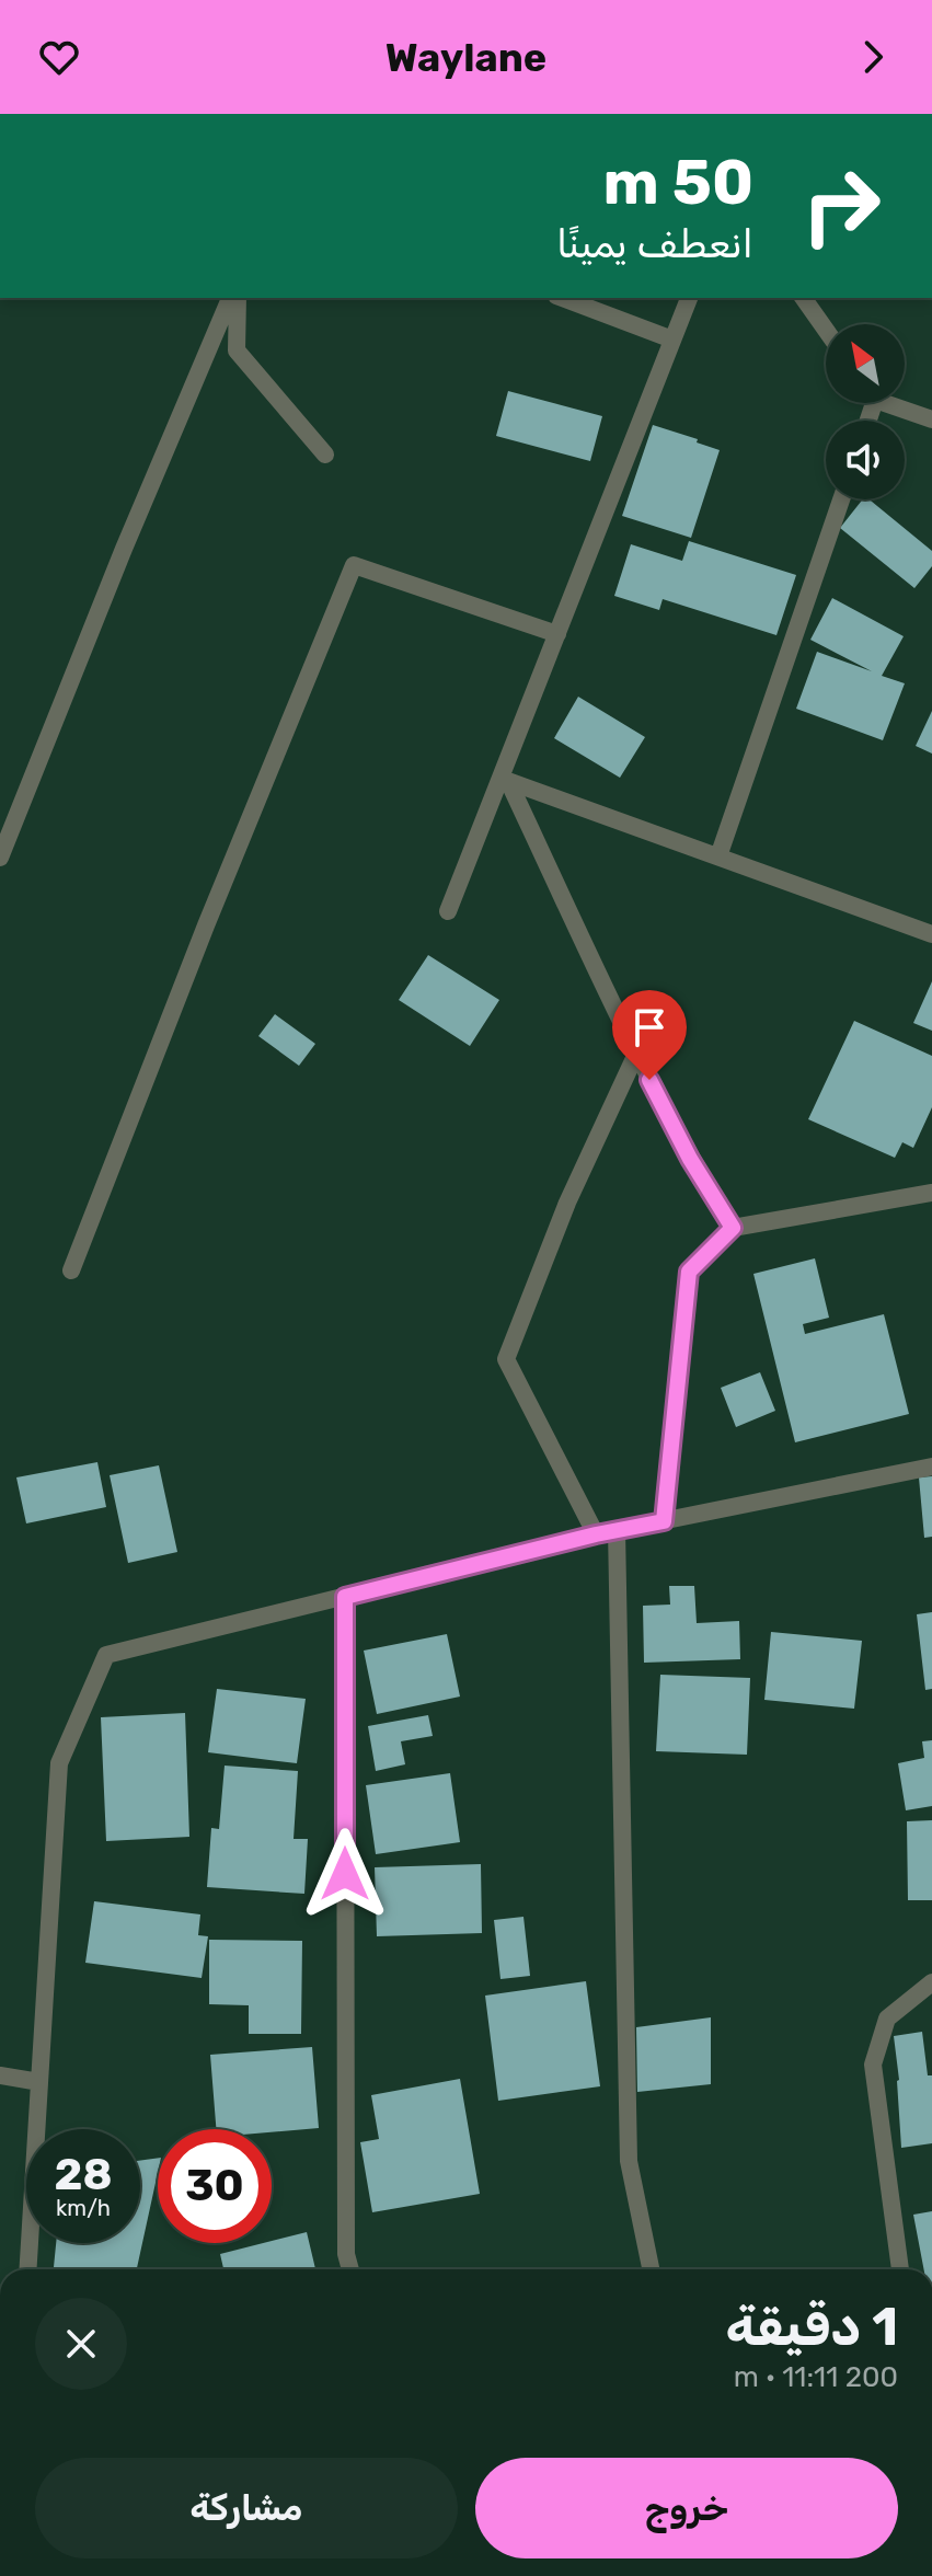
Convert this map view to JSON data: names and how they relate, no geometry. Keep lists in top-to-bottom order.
{
  "north": "top left",
  "page": {
    "header": "Waylane",
    "turn": ["50 m", "انعطف يمينًا"],
    "speed": "28 km/h",
    "limit": "30",
    "heading": ["1 دقيقة", "200 m · 11:11"],
    "buttons": ["خروج", "مشاركة"]
  }
}
